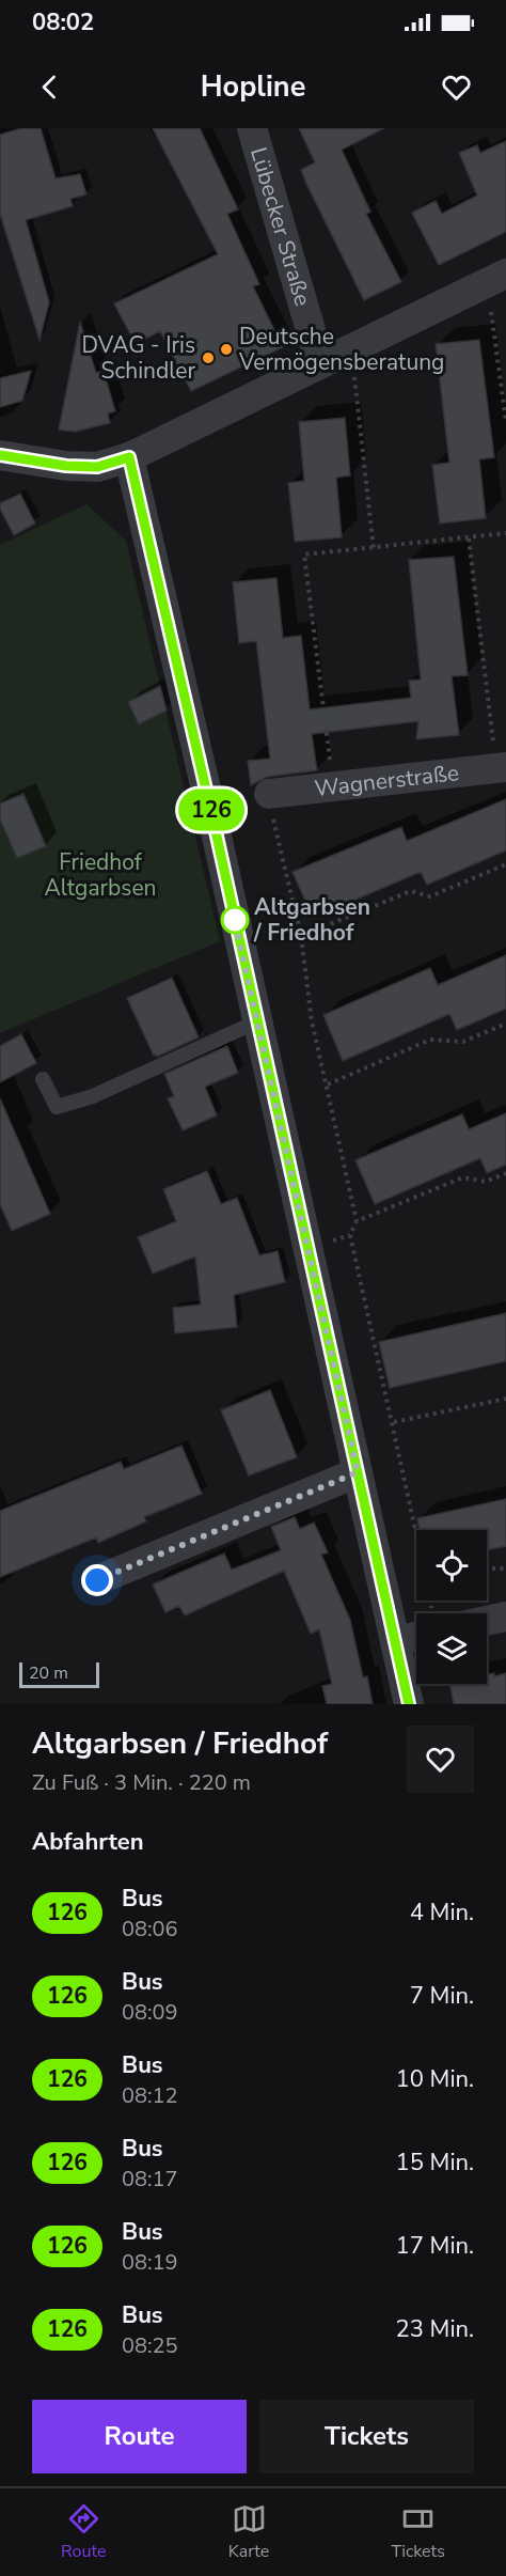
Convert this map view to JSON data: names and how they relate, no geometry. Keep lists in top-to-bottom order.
{
  "streets": {
    "street": ["Lübecker Straße", "Wagnerstraße"]
  },
  "parks": ["Friedhof Altgarbsen"],
  "places": ["Deutsche Vermögensberatung", "DVAG - Iris Schindler", "Altgarbsen / Friedhof"],
  "lines": ["bus line 126"],
  "scale_bar": "20 m",
  "page": {
    "status": "08:02",
    "header": "Hopline",
    "on_map": "126",
    "scale": "20 m",
    "heading": [
      ["Altgarbsen / Friedhof", "Zu Fuß · 3 Min. · 220 m"],
      "Abfahrten"
    ],
    "list": [
      {
        "mark": "126",
        "name": "Bus",
        "note": "08:06",
        "value": "4 Min."
      },
      {
        "mark": "126",
        "name": "Bus",
        "note": "08:09",
        "value": "7 Min."
      },
      {
        "mark": "126",
        "name": "Bus",
        "note": "08:12",
        "value": "10 Min."
      },
      {
        "mark": "126",
        "name": "Bus",
        "note": "08:17",
        "value": "15 Min."
      },
      {
        "mark": "126",
        "name": "Bus",
        "note": "08:19",
        "value": "17 Min."
      },
      {
        "mark": "126",
        "name": "Bus",
        "note": "08:25",
        "value": "23 Min."
      }
    ],
    "buttons": ["Route", "Tickets"],
    "tabs": ["Route", "Karte", "Tickets"]
  }
}
